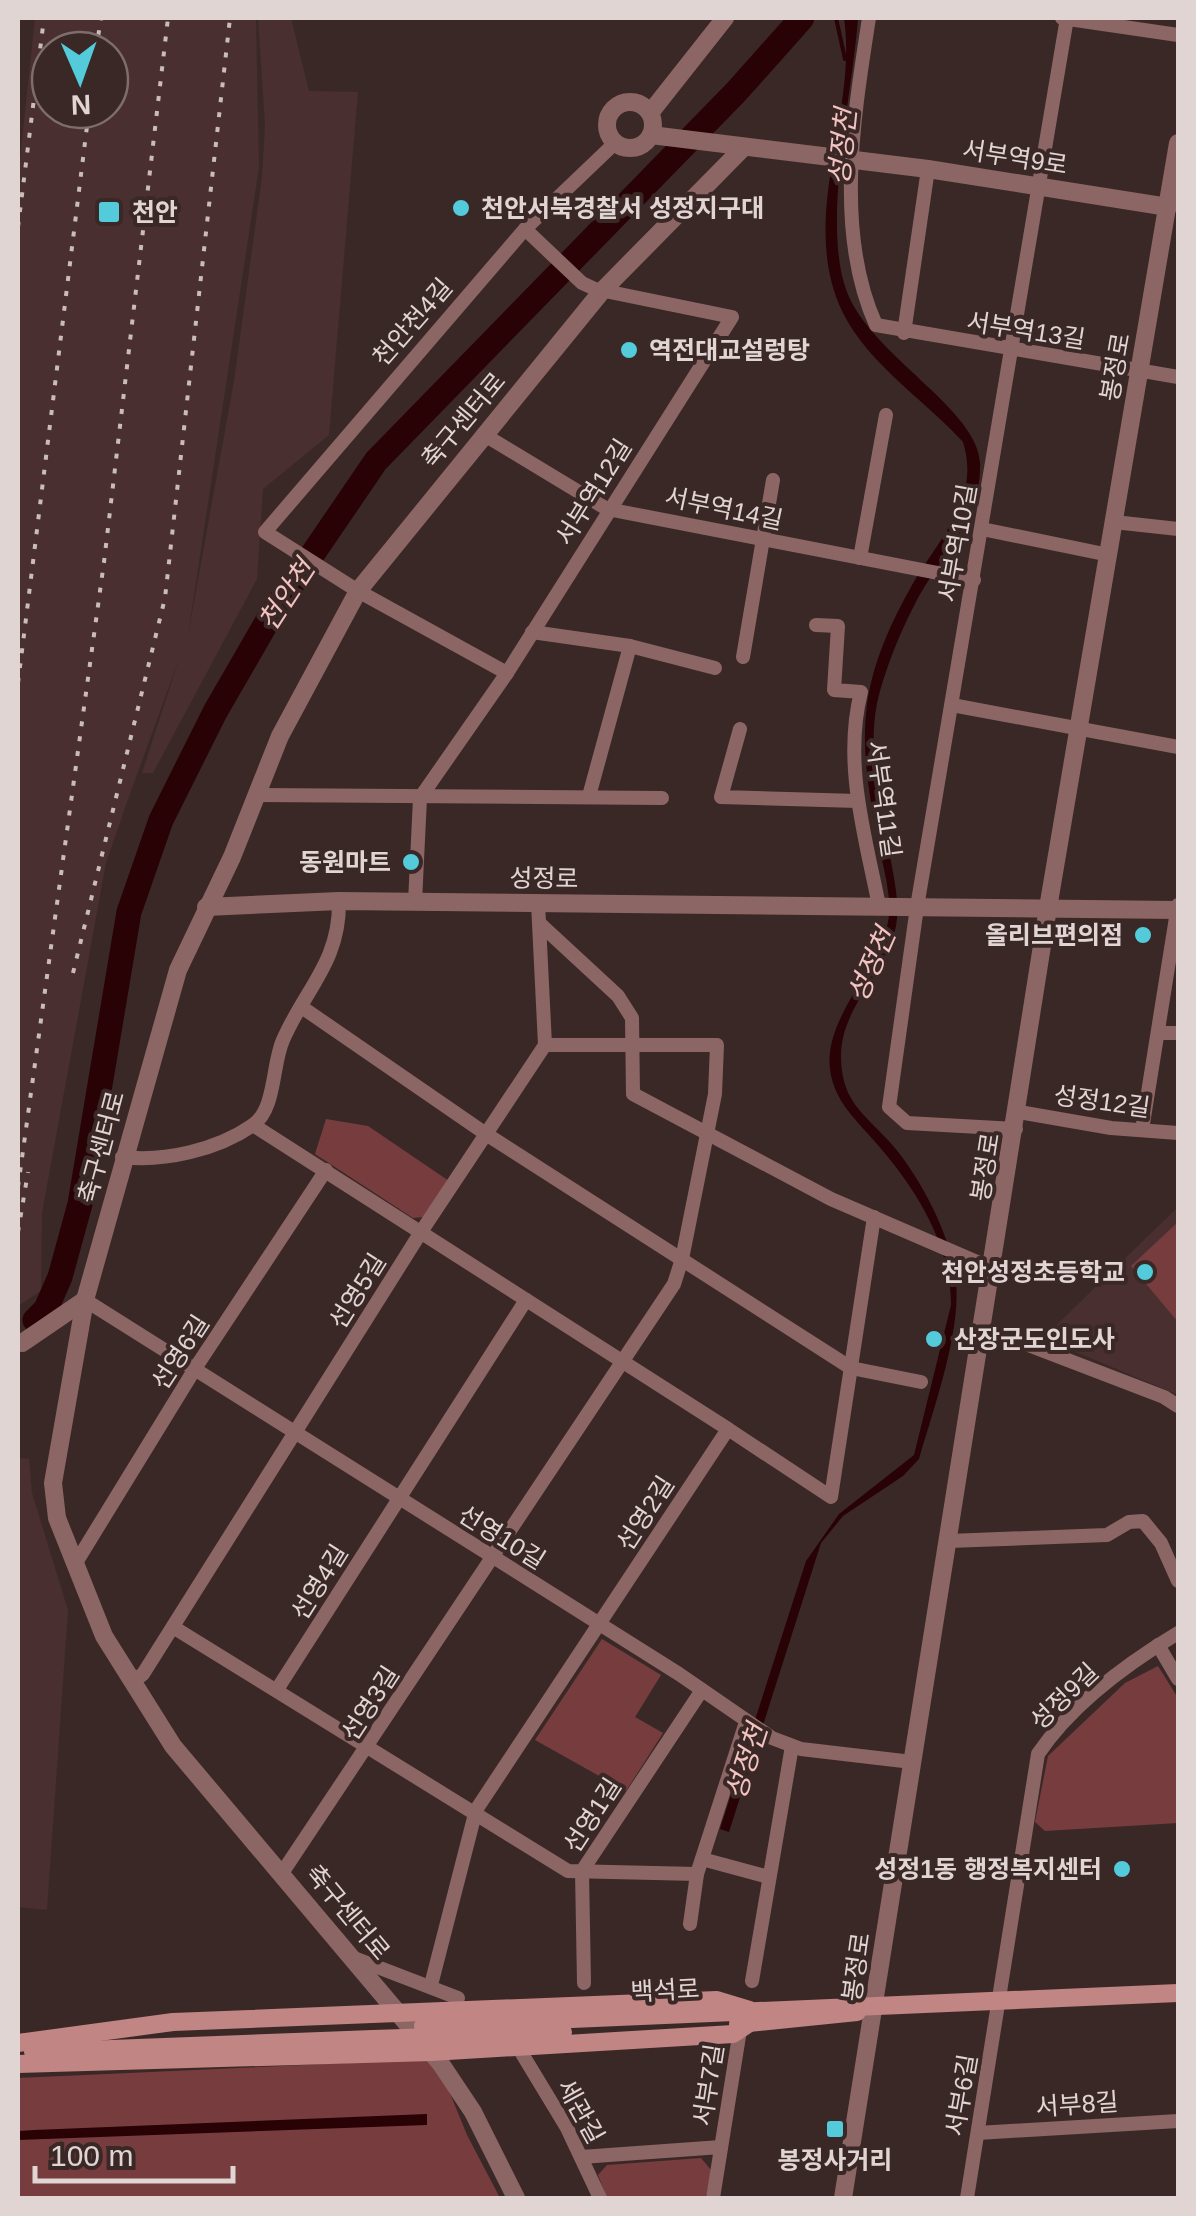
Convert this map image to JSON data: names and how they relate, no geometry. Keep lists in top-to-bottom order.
{
  "streets": {
    "main road": ["백석로"],
    "street": [
      "서부역9로",
      "천안천4길",
      "서부역13길",
      "봉정로",
      "축구센터로",
      "서부역12길",
      "서부역14길",
      "서부역10길",
      "서부역11길",
      "성정로",
      "성정12길",
      "선영5길",
      "선영6길",
      "선영2길",
      "선영10길",
      "선영4길",
      "성정9길",
      "선영3길",
      "선영1길",
      "서부7길",
      "서부6길",
      "서부8길",
      "세관길"
    ]
  },
  "crossings": [
    ["서부역9로", "봉정로"],
    ["서부역9로", "축구센터로"],
    ["서부역9로", "서부역10길"],
    ["천안천4길", "축구센터로"],
    ["천안천4길", "서부역12길"],
    ["서부역13길", "봉정로"],
    ["서부역13길", "서부역10길"],
    ["봉정로", "성정12길"],
    ["봉정로", "선영10길"],
    ["봉정로", "백석로"],
    ["축구센터로", "서부역12길"],
    ["축구센터로", "서부역14길"],
    ["축구센터로", "성정로"],
    ["축구센터로", "선영5길"],
    ["축구센터로", "선영6길"],
    ["축구센터로", "선영10길"],
    ["축구센터로", "선영3길"],
    ["서부역12길", "서부역14길"],
    ["서부역14길", "서부역10길"],
    ["서부역10길", "성정로"],
    ["서부역10길", "성정12길"],
    ["서부역11길", "성정로"],
    ["성정로", "성정12길"],
    ["선영5길", "선영10길"],
    ["선영6길", "선영10길"],
    ["선영2길", "선영10길"],
    ["선영10길", "선영4길"],
    ["선영10길", "선영3길"],
    ["선영10길", "선영1길"],
    ["성정9길", "백석로"],
    ["성정9길", "서부6길"],
    ["백석로", "서부7길"],
    ["백석로", "서부6길"],
    ["서부7길", "세관길"],
    ["서부6길", "서부8길"]
  ],
  "water": ["성정천", "천안천"],
  "places": {
    "other": [
      "천안서북경찰서 성정지구대",
      "역전대교설렁탕",
      "동원마트",
      "올리브편의점",
      "천안성정초등학교",
      "산장군도인도사",
      "성정1동 행정복지센터"
    ],
    "transit": ["천안", "봉정사거리"]
  },
  "scale_bar": "100 m",
  "north": "bottom"
}
